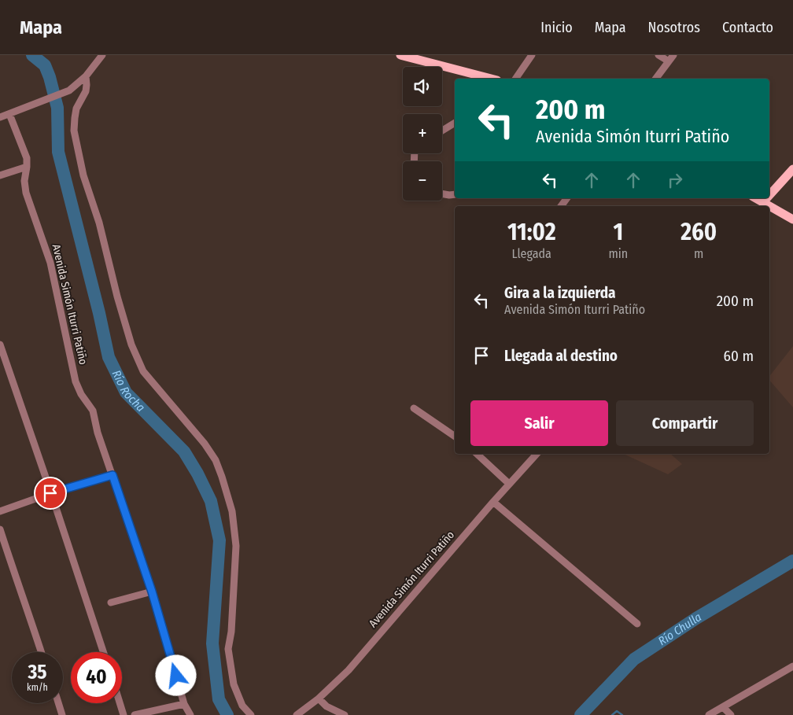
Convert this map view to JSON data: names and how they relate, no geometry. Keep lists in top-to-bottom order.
{
  "streets": {
    "street": ["Avenida Simón Iturri Patiño"]
  },
  "water": ["Río Rocha", "Río Chulla"],
  "page": {
    "header": "Mapa",
    "nav": [
      "Inicio",
      "Mapa",
      "Nosotros",
      "Contacto"
    ],
    "map_buttons": ["+", "−"],
    "turn": ["200 m", "Avenida Simón Iturri Patiño"],
    "eta": [
      "11:02",
      "Llegada",
      "1",
      "min",
      "260",
      "m"
    ],
    "list": [
      {
        "name": "Gira a la izquierda",
        "note": "Avenida Simón Iturri Patiño",
        "value": "200 m"
      },
      {
        "name": "Llegada al destino",
        "value": "60 m"
      }
    ],
    "buttons": ["Salir", "Compartir"],
    "speed": "35 km/h",
    "limit": "40"
  }
}
